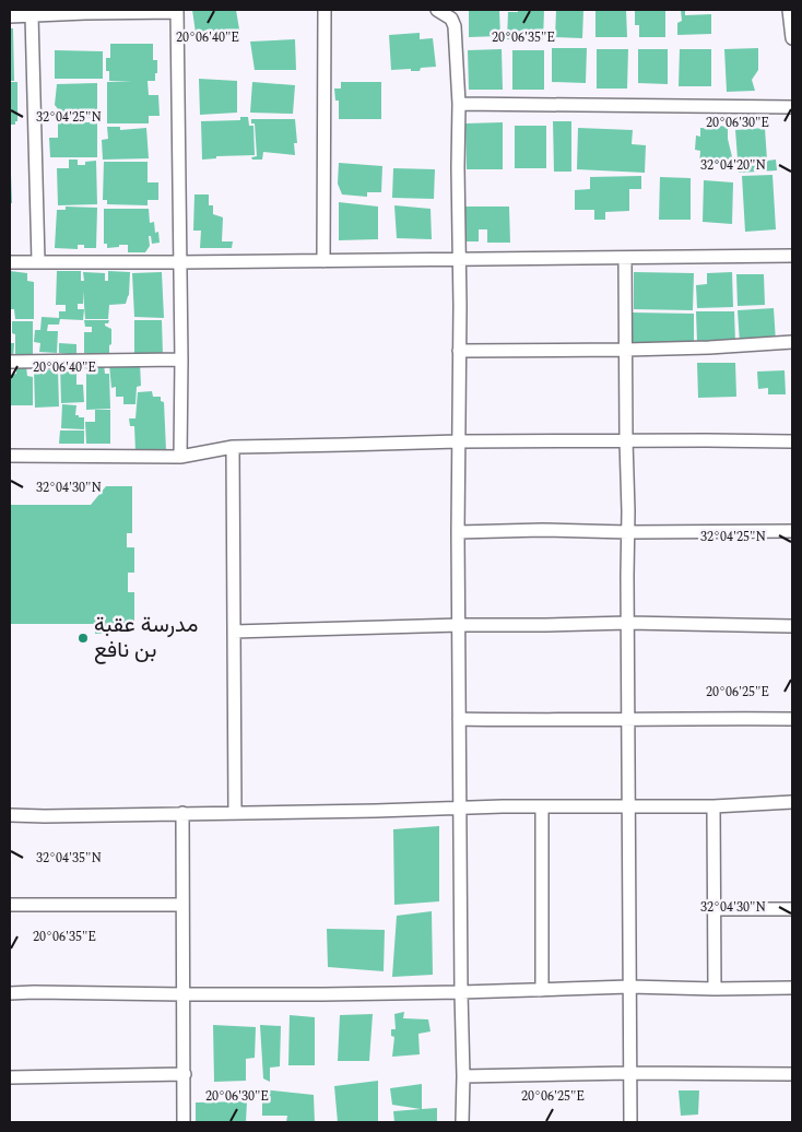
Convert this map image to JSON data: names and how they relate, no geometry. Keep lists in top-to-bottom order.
{
  "places": ["مدرسة عقبة بن نافع"],
  "coordinates": [
    "20°06'40\"E",
    "20°06'35\"E",
    "32°04'25\"N",
    "20°06'30\"E",
    "32°04'20\"N",
    "32°04'30\"N",
    "20°06'25\"E",
    "32°04'35\"N"
  ]
}
